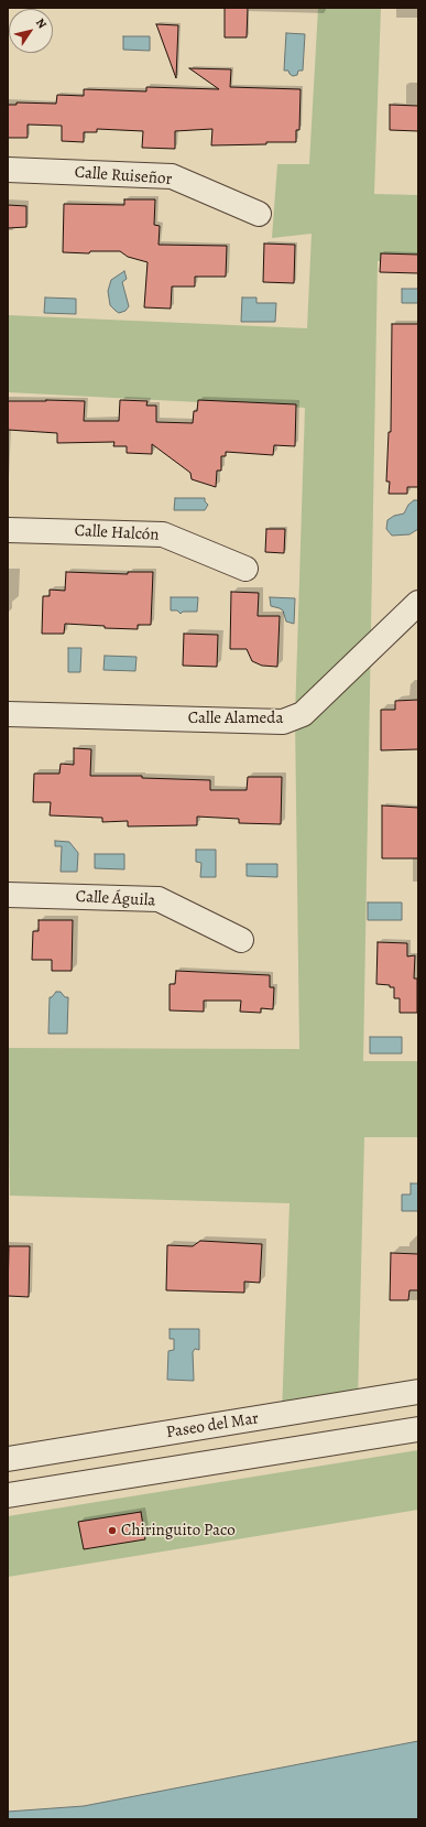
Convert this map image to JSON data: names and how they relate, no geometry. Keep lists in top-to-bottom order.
{
  "streets": {
    "street": [
      "Calle Ruiseñor",
      "Calle Halcón",
      "Calle Alameda",
      "Calle Águila",
      "Paseo del Mar"
    ]
  },
  "places": ["Chiringuito Paco"],
  "north": "top right"
}
